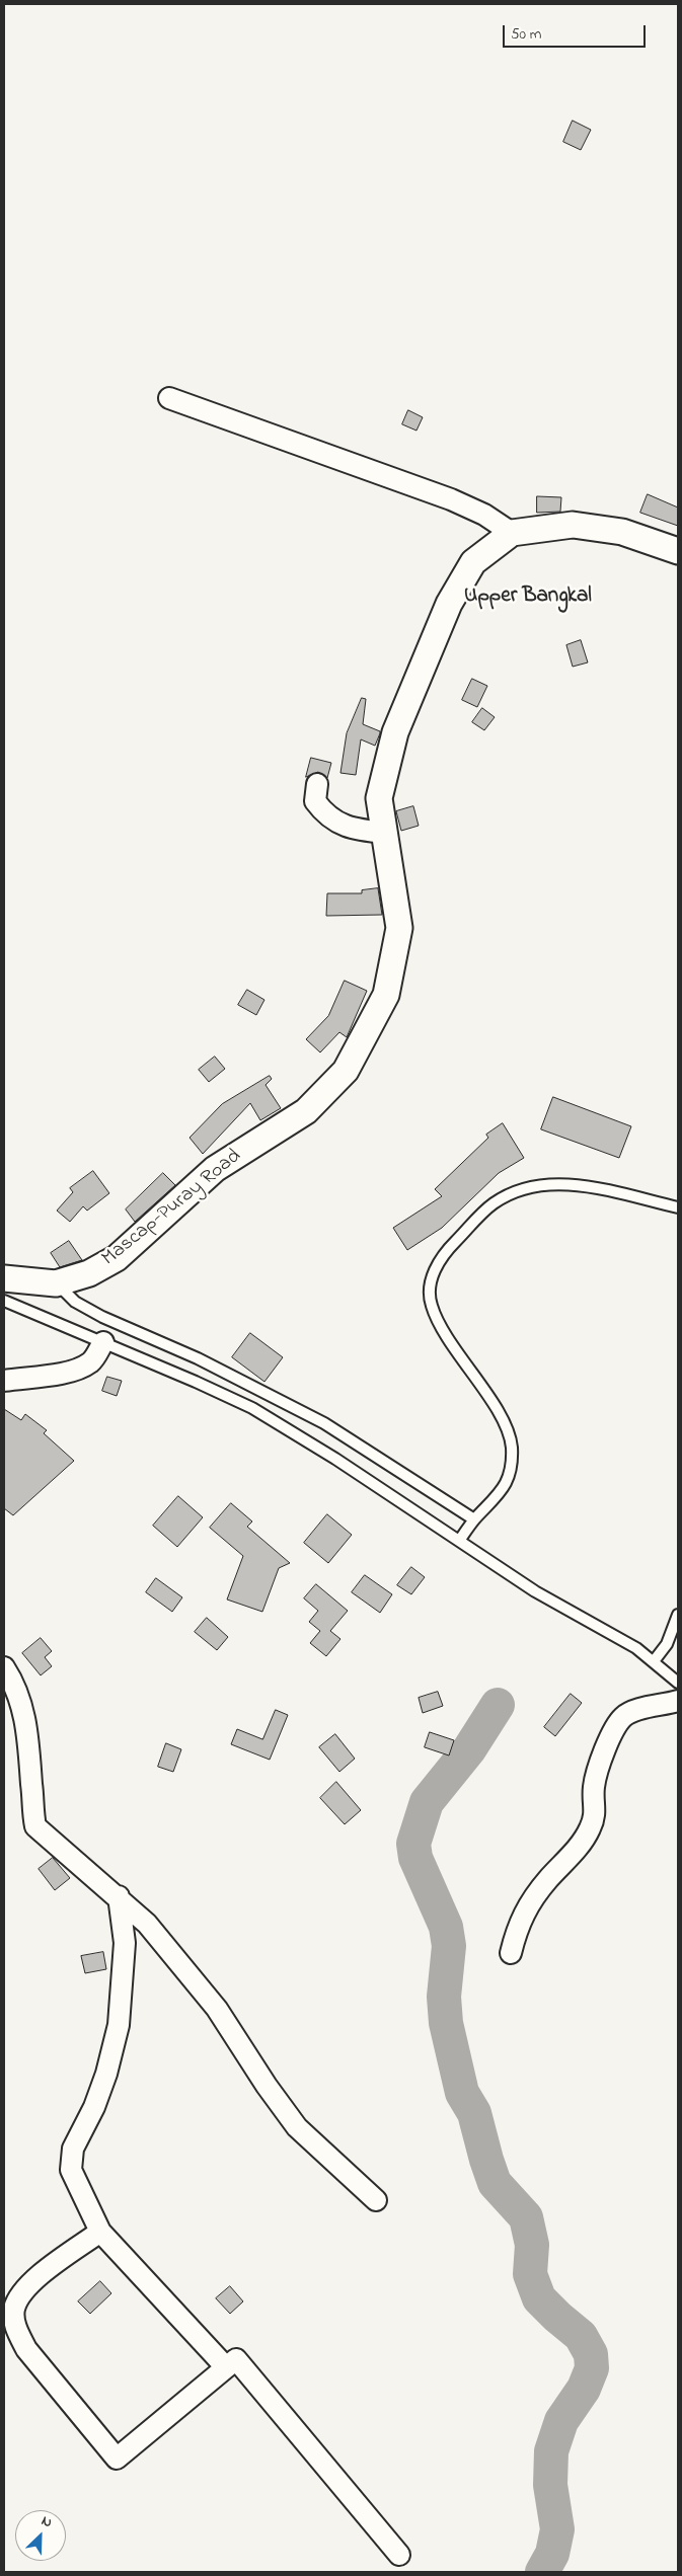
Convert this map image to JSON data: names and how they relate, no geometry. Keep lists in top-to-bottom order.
{
  "streets": {
    "street": ["Mascap-Puray Road"]
  },
  "districts": ["Upper Bangkal"],
  "scale_bar": "50 m",
  "north": "top right"
}
